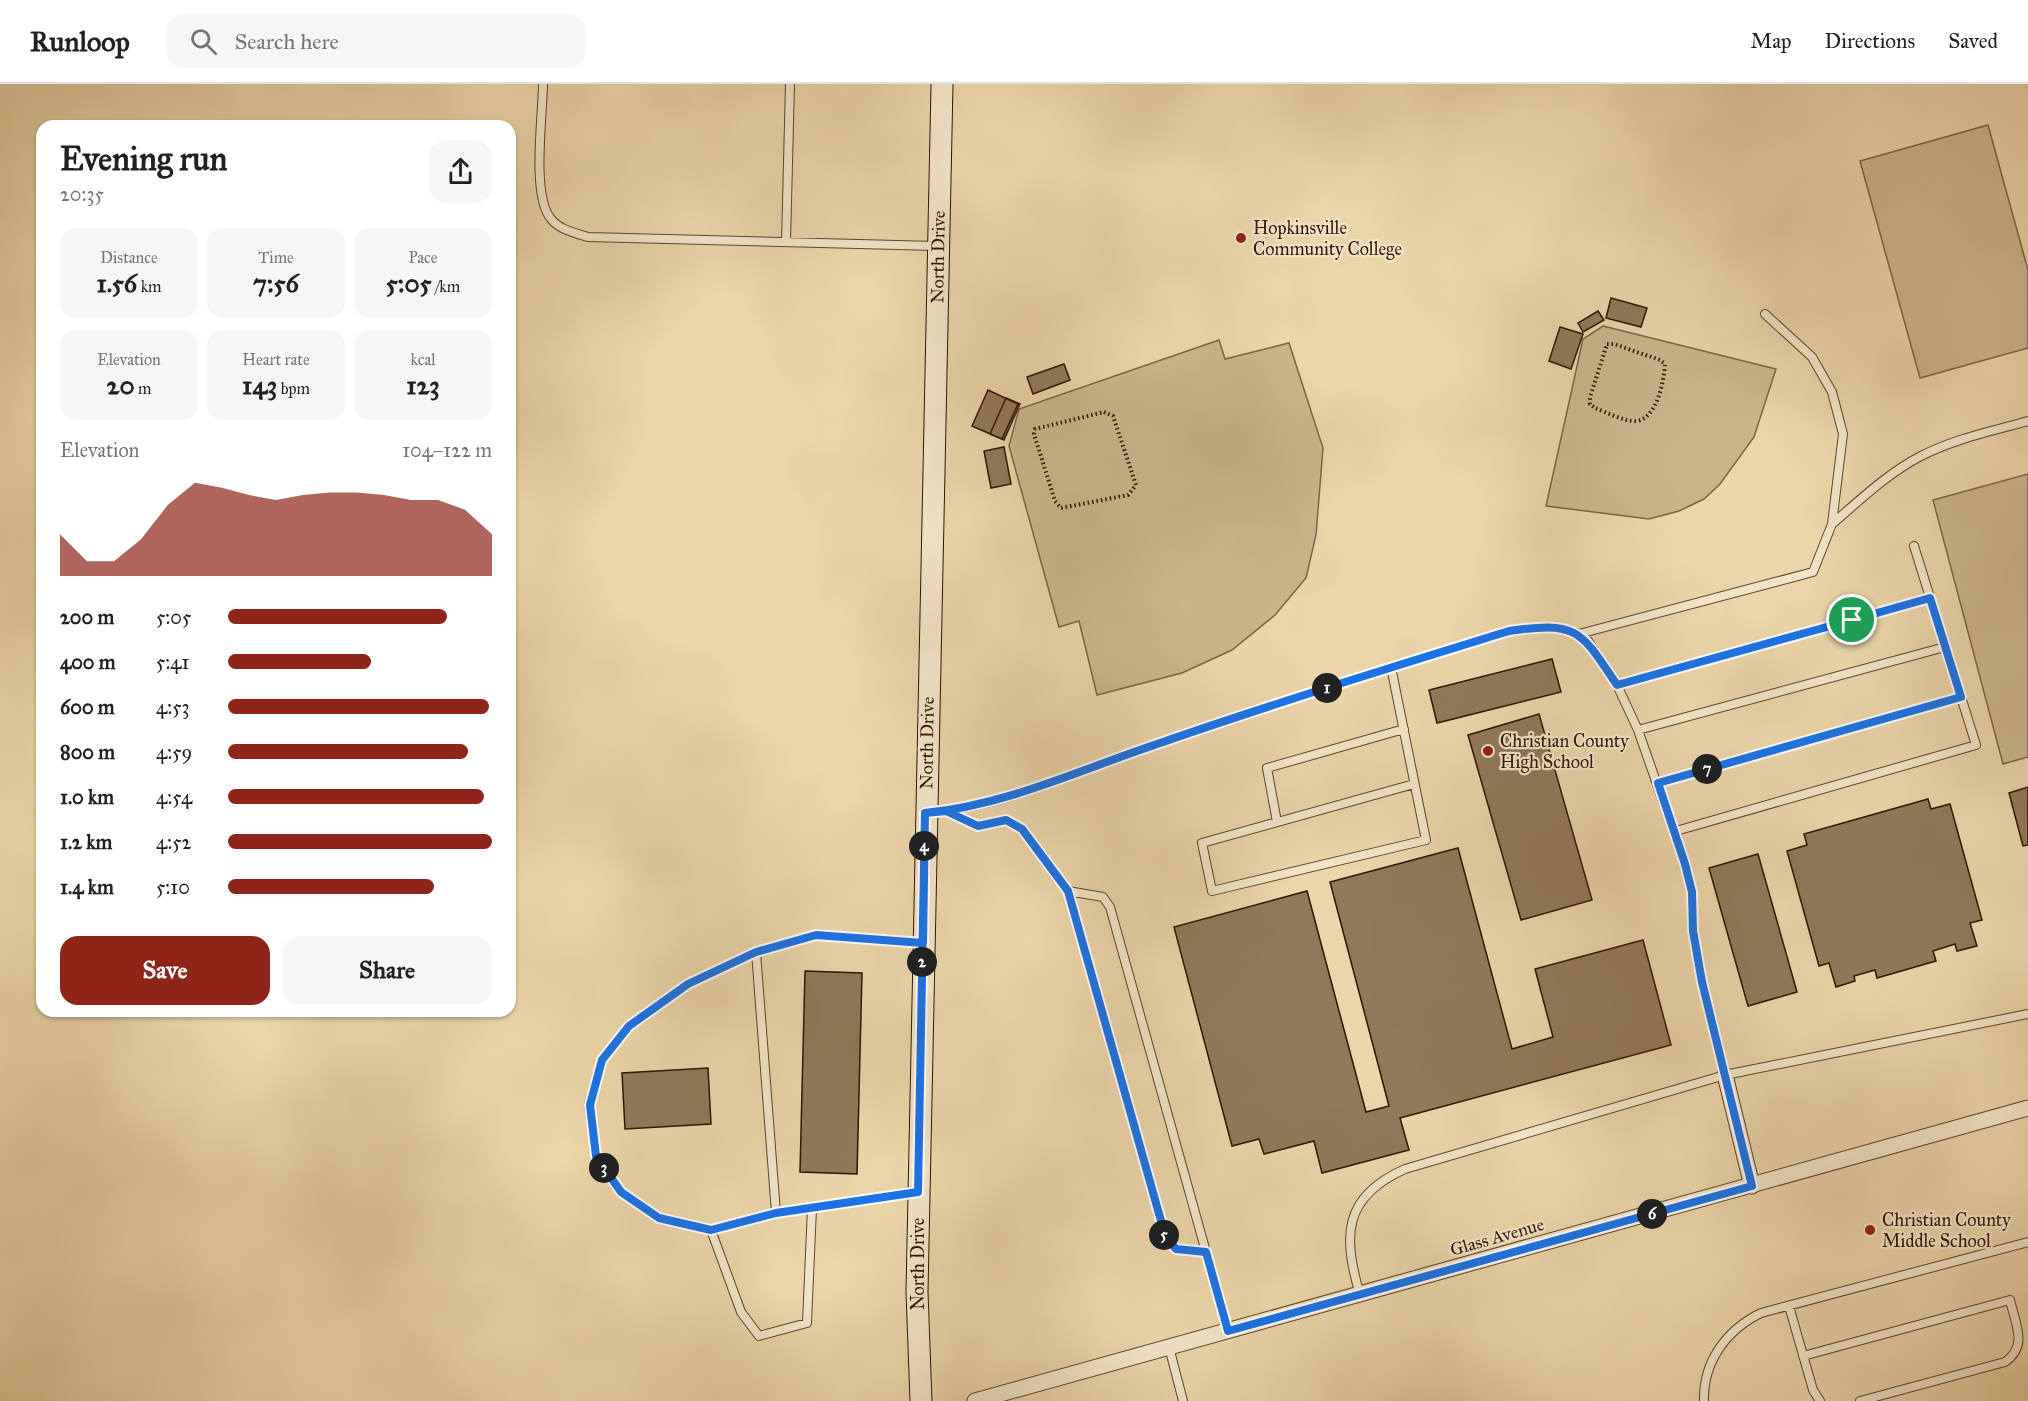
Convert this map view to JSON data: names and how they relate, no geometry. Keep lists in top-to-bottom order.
{
  "streets": {
    "main road": ["North Drive"],
    "street": ["Glass Avenue"]
  },
  "places": ["Hopkinsville Community College", "Christian County High School", "Christian County Middle School"],
  "page": {
    "header": "Runloop",
    "search": "Search here",
    "nav": ["Map", "Directions", "Saved"],
    "heading": ["Evening run", "20:35"],
    "stats": [
      ["Distance", "1.56 km"],
      ["Time", "7:56"],
      ["Pace", "5:05 /km"],
      ["Elevation", "20 m"],
      ["Heart rate", "143 bpm"],
      ["kcal", "123"]
    ],
    "chart": ["Elevation", "104–122 m"],
    "list": [
      {
        "name": "200 m",
        "note": "5:05"
      },
      {
        "name": "400 m",
        "note": "5:41"
      },
      {
        "name": "600 m",
        "note": "4:53"
      },
      {
        "name": "800 m",
        "note": "4:59"
      },
      {
        "name": "1.0 km",
        "note": "4:54"
      },
      {
        "name": "1.2 km",
        "note": "4:52"
      },
      {
        "name": "1.4 km",
        "note": "5:10"
      }
    ],
    "pins": [
      "1",
      "7",
      "4",
      "2",
      "3",
      "6",
      "5"
    ],
    "buttons": ["Save", "Share"]
  }
}
